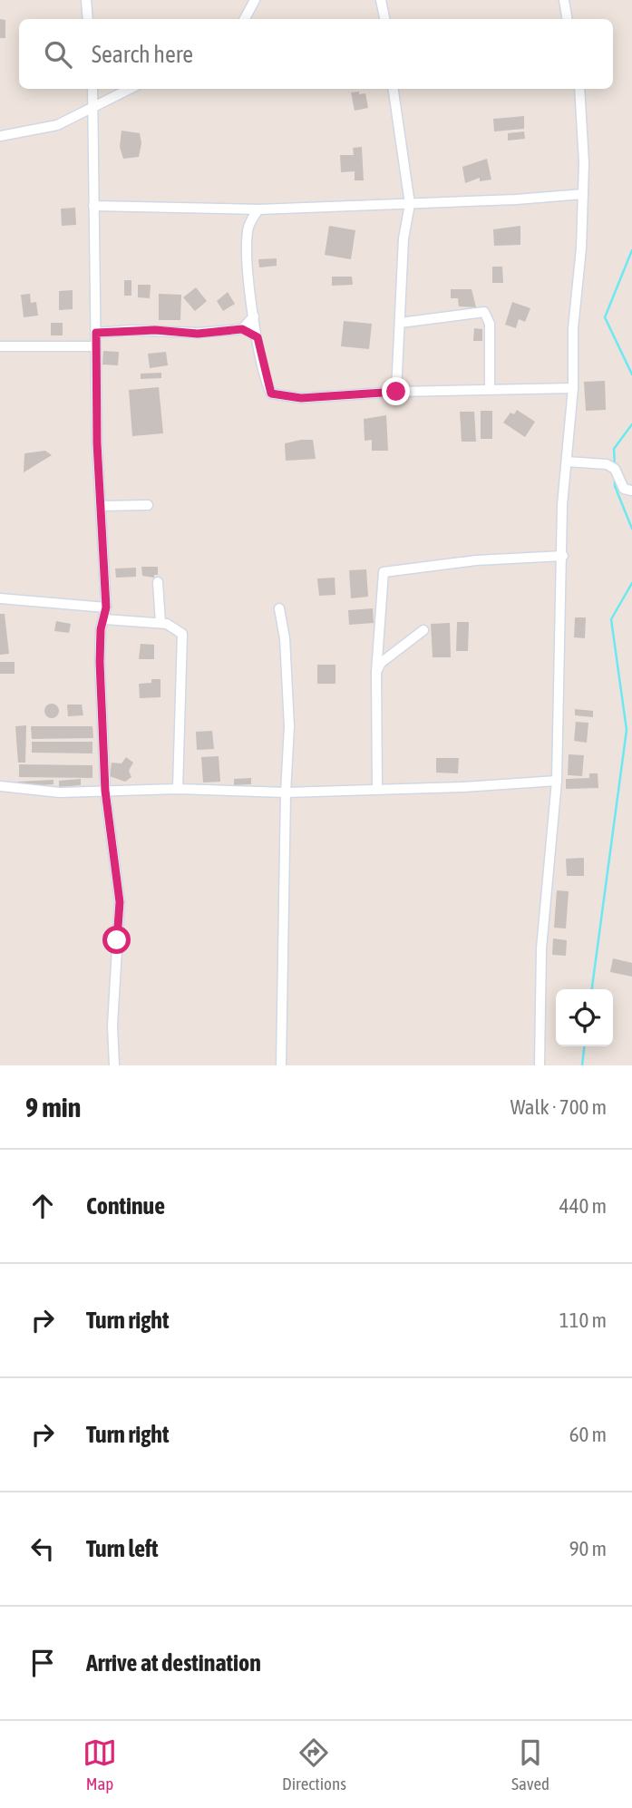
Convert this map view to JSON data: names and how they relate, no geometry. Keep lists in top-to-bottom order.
{
  "page": {
    "search": "Search here",
    "heading": ["9 min", "Walk · 700 m"],
    "list": [
      ["Continue", "440 m"],
      ["Turn right", "110 m"],
      ["Turn right", "60 m"],
      ["Turn left", "90 m"],
      "Arrive at destination"
    ],
    "nav": ["Map", "Directions", "Saved"]
  }
}
